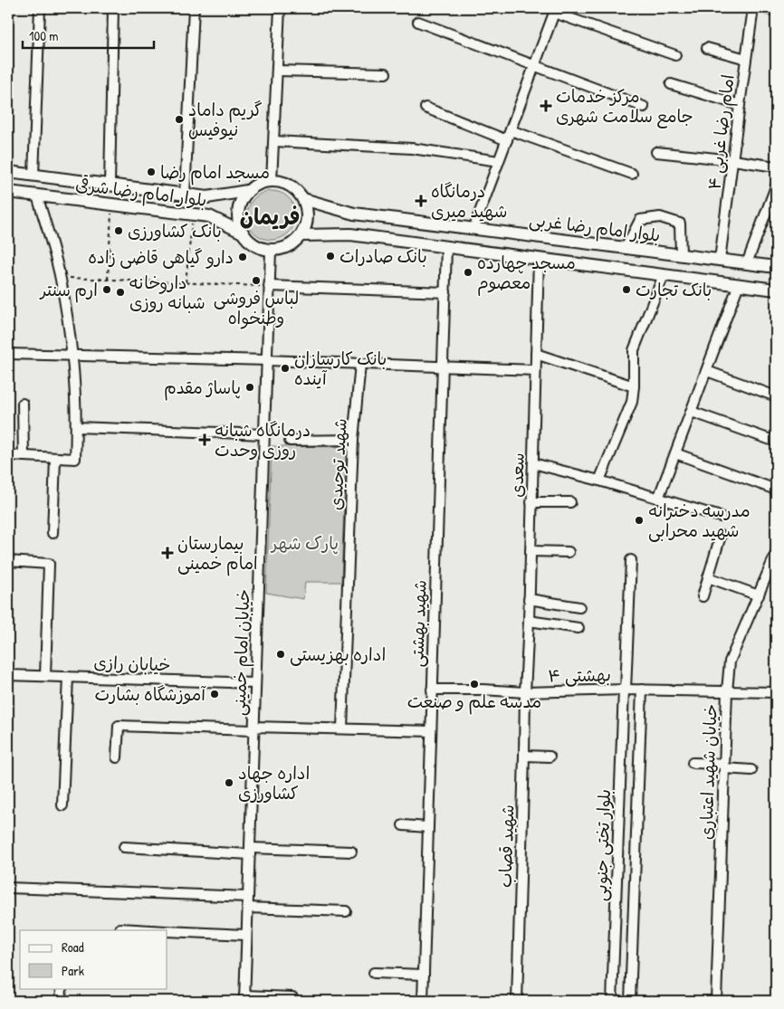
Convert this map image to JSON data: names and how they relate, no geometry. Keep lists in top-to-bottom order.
{
  "streets": {
    "main road": ["بلوار امام رضا شرقی", "بلوار امام رضا غربی"],
    "street": [
      "امام رضا غربی ۴",
      "شهید توحیدی",
      "سعدی",
      "شهید بهشتی",
      "خیابان امام خمینی",
      "خیابان رازی",
      "بهشتی ۴",
      "خیابان شهید اعتباری",
      "بلوار تختی جنوبی",
      "شهید قصاب"
    ]
  },
  "crossings": [
    ["امام رضا غربی ۴", "بلوار امام رضا غربی"],
    ["بلوار امام رضا شرقی", "بلوار امام رضا غربی"],
    ["بلوار امام رضا شرقی", "خیابان امام خمینی"],
    ["بلوار امام رضا غربی", "خیابان امام خمینی"],
    ["سعدی", "بهشتی ۴"],
    ["سعدی", "شهید قصاب"],
    ["شهید بهشتی", "بهشتی ۴"],
    ["خیابان امام خمینی", "خیابان رازی"],
    ["بهشتی ۴", "خیابان شهید اعتباری"],
    ["بهشتی ۴", "بلوار تختی جنوبی"],
    ["بهشتی ۴", "شهید قصاب"]
  ],
  "districts": ["فریمان"],
  "parks": ["پارک شهر"],
  "places": {
    "health": [
      "مرکز خدمات جامع سلامت شهری",
      "درمانگاه شهید میری",
      "درمانگاه شبانه روزی وحدت",
      "بیمارستان امام خمینی"
    ],
    "other": [
      "گریم داماد نیوفیس",
      "مسجد امام رضا",
      "بانک کشاورزی",
      "بانک صادرات",
      "دارو گیاهی قاضی زاده",
      "مسجد چهارده معصوم",
      "لباس فروشی وطنخواه",
      "ارم سنتر",
      "بانک تجارت",
      "داروخانه شبانه روزی",
      "بانک کارسازان آینده",
      "پاساژ مقدم",
      "مدرسه دخترانه شهید محرابی",
      "اداره بهزیستی",
      "مدسه علم و صنعت",
      "آموزشگاه بشارت",
      "اداره جهاد کشاورزی"
    ]
  },
  "legend": ["Road", "Park"],
  "scale_bar": "100 m"
}
